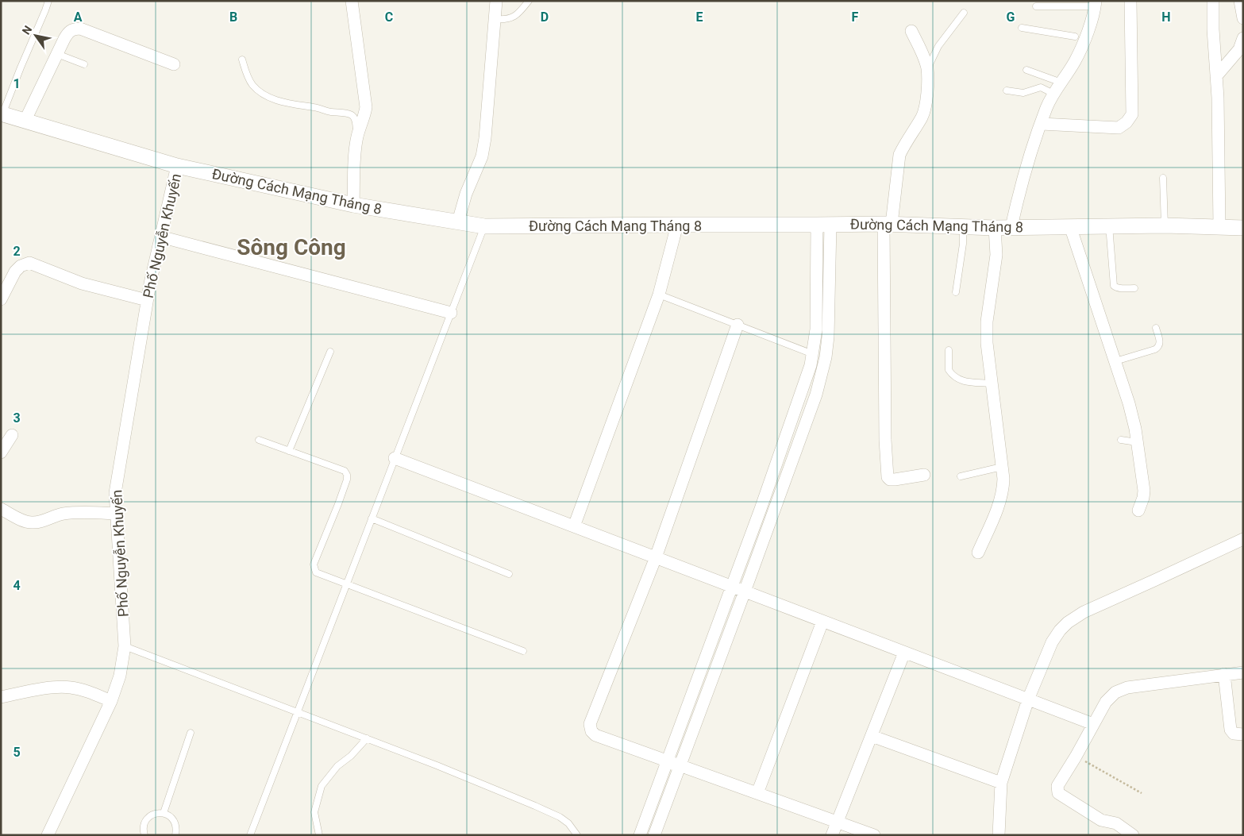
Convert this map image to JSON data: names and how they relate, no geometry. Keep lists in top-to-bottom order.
{
  "streets": {
    "street": ["Đường Cách Mạng Tháng 8", "Phố Nguyễn Khuyến"]
  },
  "crossings": [
    ["Đường Cách Mạng Tháng 8", "Phố Nguyễn Khuyến"]
  ],
  "districts": ["Sông Công"],
  "north": "top left",
  "grid": {
    "columns": [
      "A",
      "B",
      "C",
      "D",
      "E",
      "F",
      "G",
      "H"
    ],
    "rows": [
      "1",
      "2",
      "3",
      "4",
      "5"
    ]
  }
}
